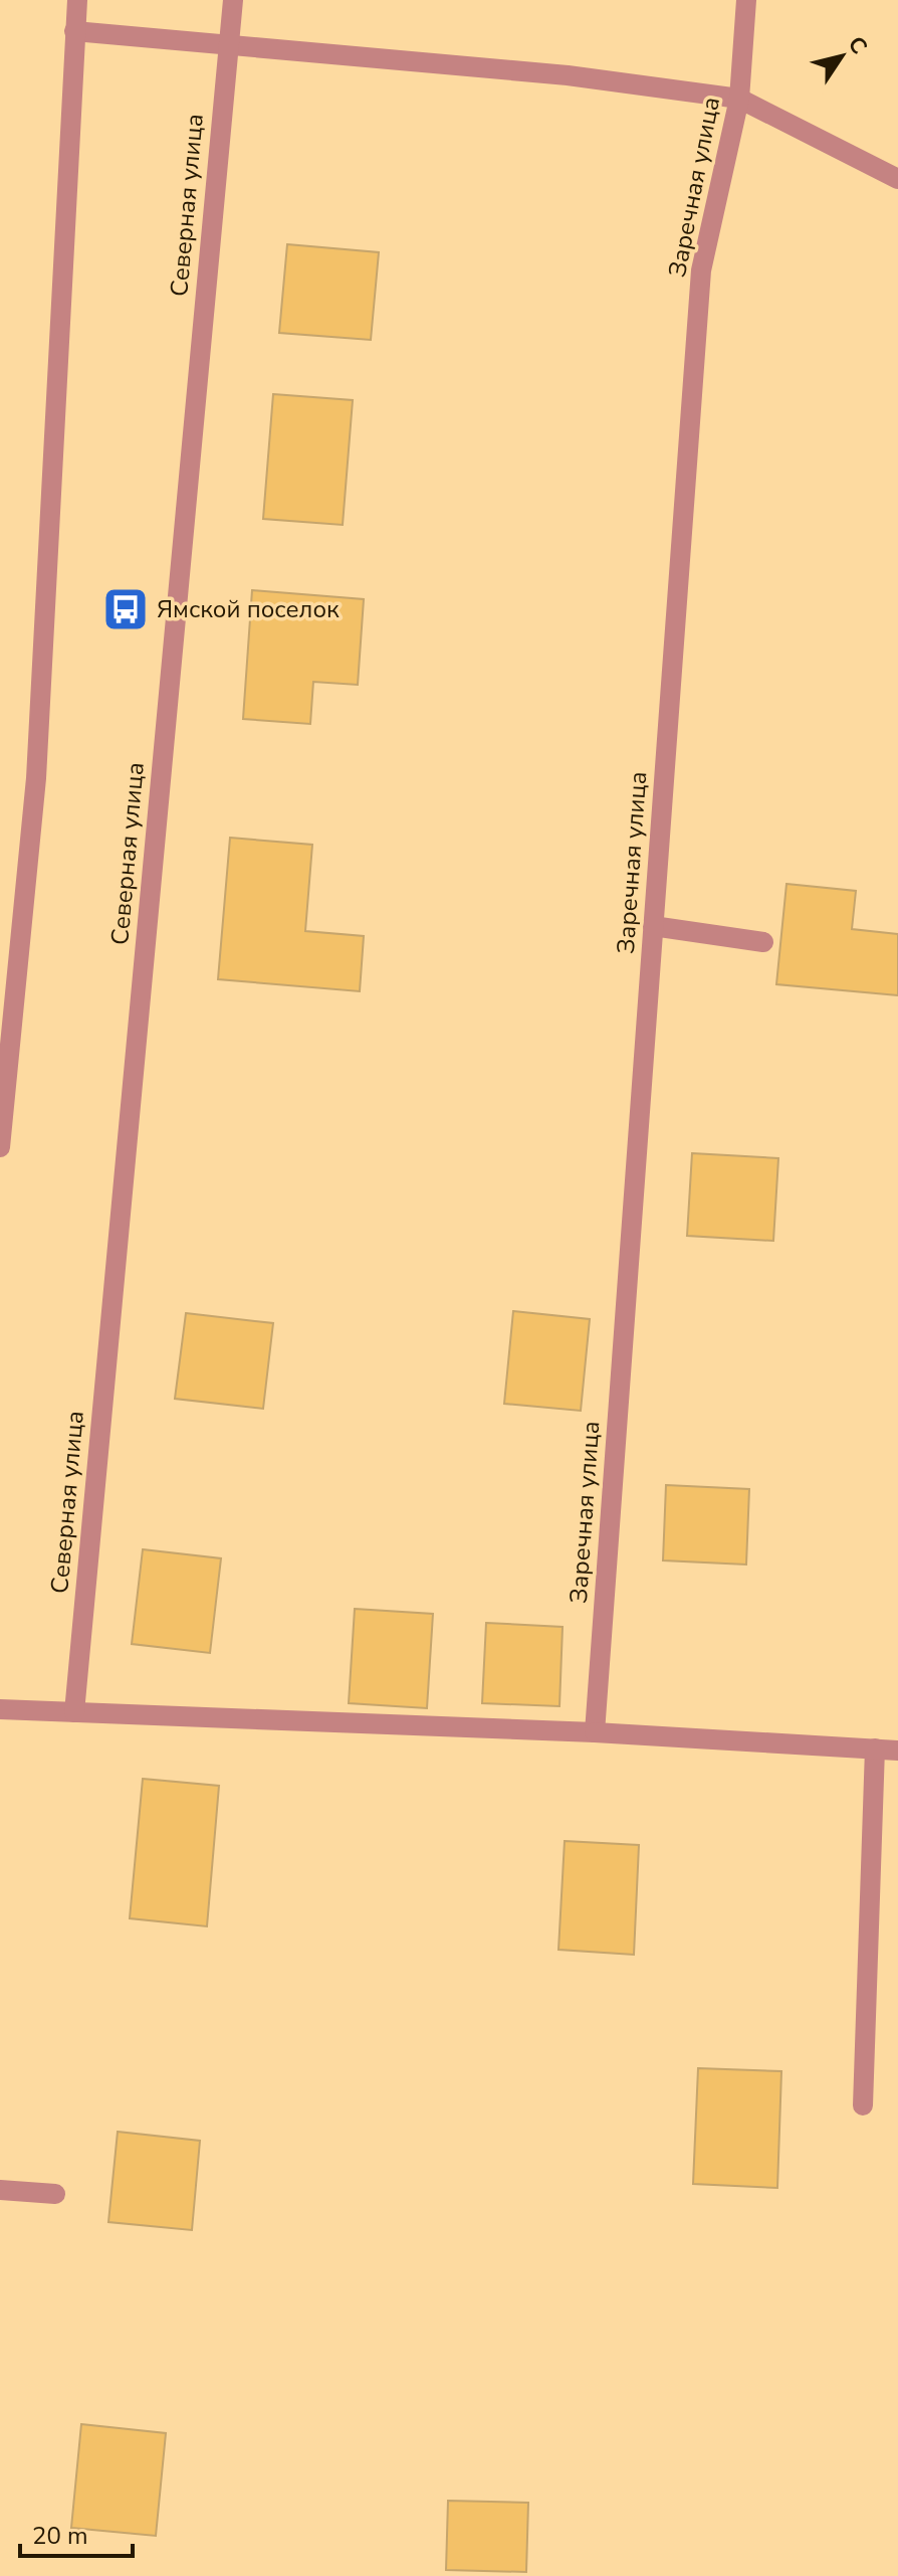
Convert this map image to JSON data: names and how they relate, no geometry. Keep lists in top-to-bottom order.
{
  "streets": {
    "street": ["Заречная улица", "Северная улица"]
  },
  "places": {
    "bus stop": ["Ямской поселок"]
  },
  "scale_bar": "20 m",
  "north": "top right"
}
